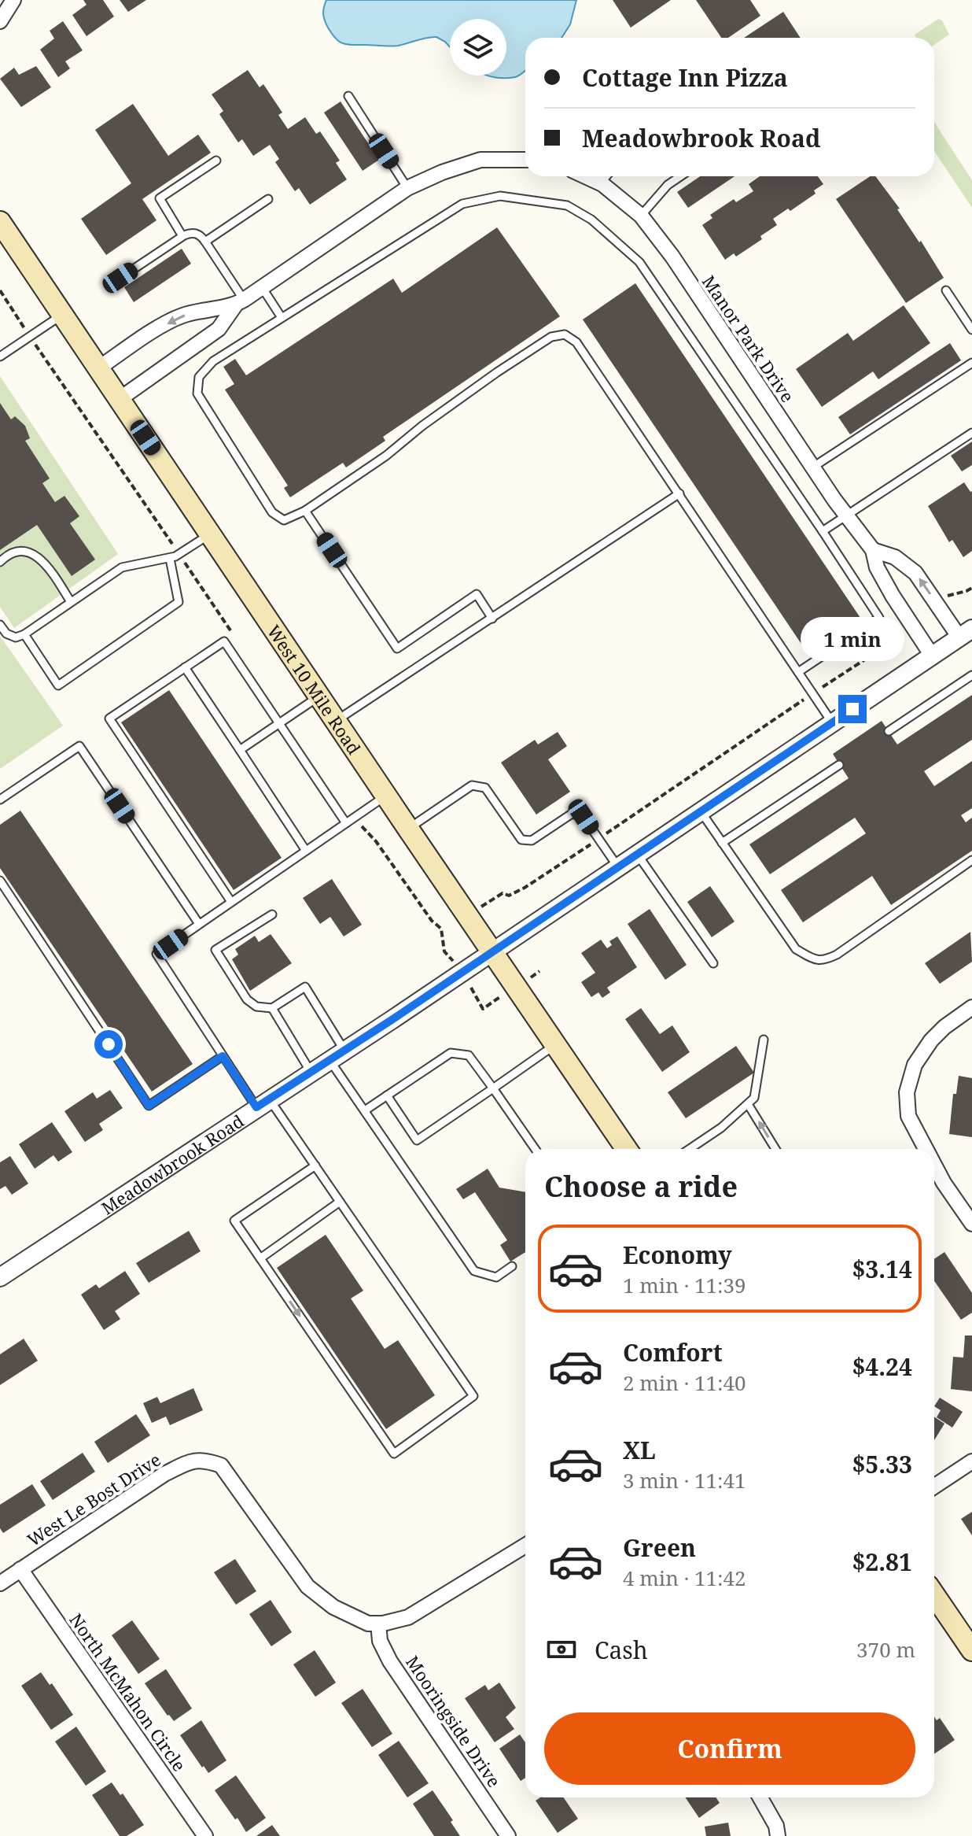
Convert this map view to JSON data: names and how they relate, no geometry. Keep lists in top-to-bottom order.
{
  "streets": {
    "main road": ["West 10 Mile Road"],
    "street": [
      "Manor Park Drive",
      "Meadowbrook Road",
      "West Le Bost Drive",
      "North McMahon Circle",
      "Mooringside Drive"
    ]
  },
  "crossings": [
    ["Manor Park Drive", "Meadowbrook Road"],
    ["West 10 Mile Road", "Meadowbrook Road"],
    ["West Le Bost Drive", "North McMahon Circle"],
    ["West Le Bost Drive", "Mooringside Drive"]
  ],
  "page": {
    "banner": ["Cottage Inn Pizza", "Meadowbrook Road"],
    "bubble": "1 min",
    "heading": "Choose a ride",
    "list": [
      {
        "name": "Economy",
        "note": "1 min · 11:39",
        "value": "$3.14"
      },
      {
        "name": "Comfort",
        "note": "2 min · 11:40",
        "value": "$4.24"
      },
      {
        "name": "XL",
        "note": "3 min · 11:41",
        "value": "$5.33"
      },
      {
        "name": "Green",
        "note": "4 min · 11:42",
        "value": "$2.81"
      }
    ],
    "pay": ["Cash", "370 m"],
    "buttons": "Confirm"
  }
}
